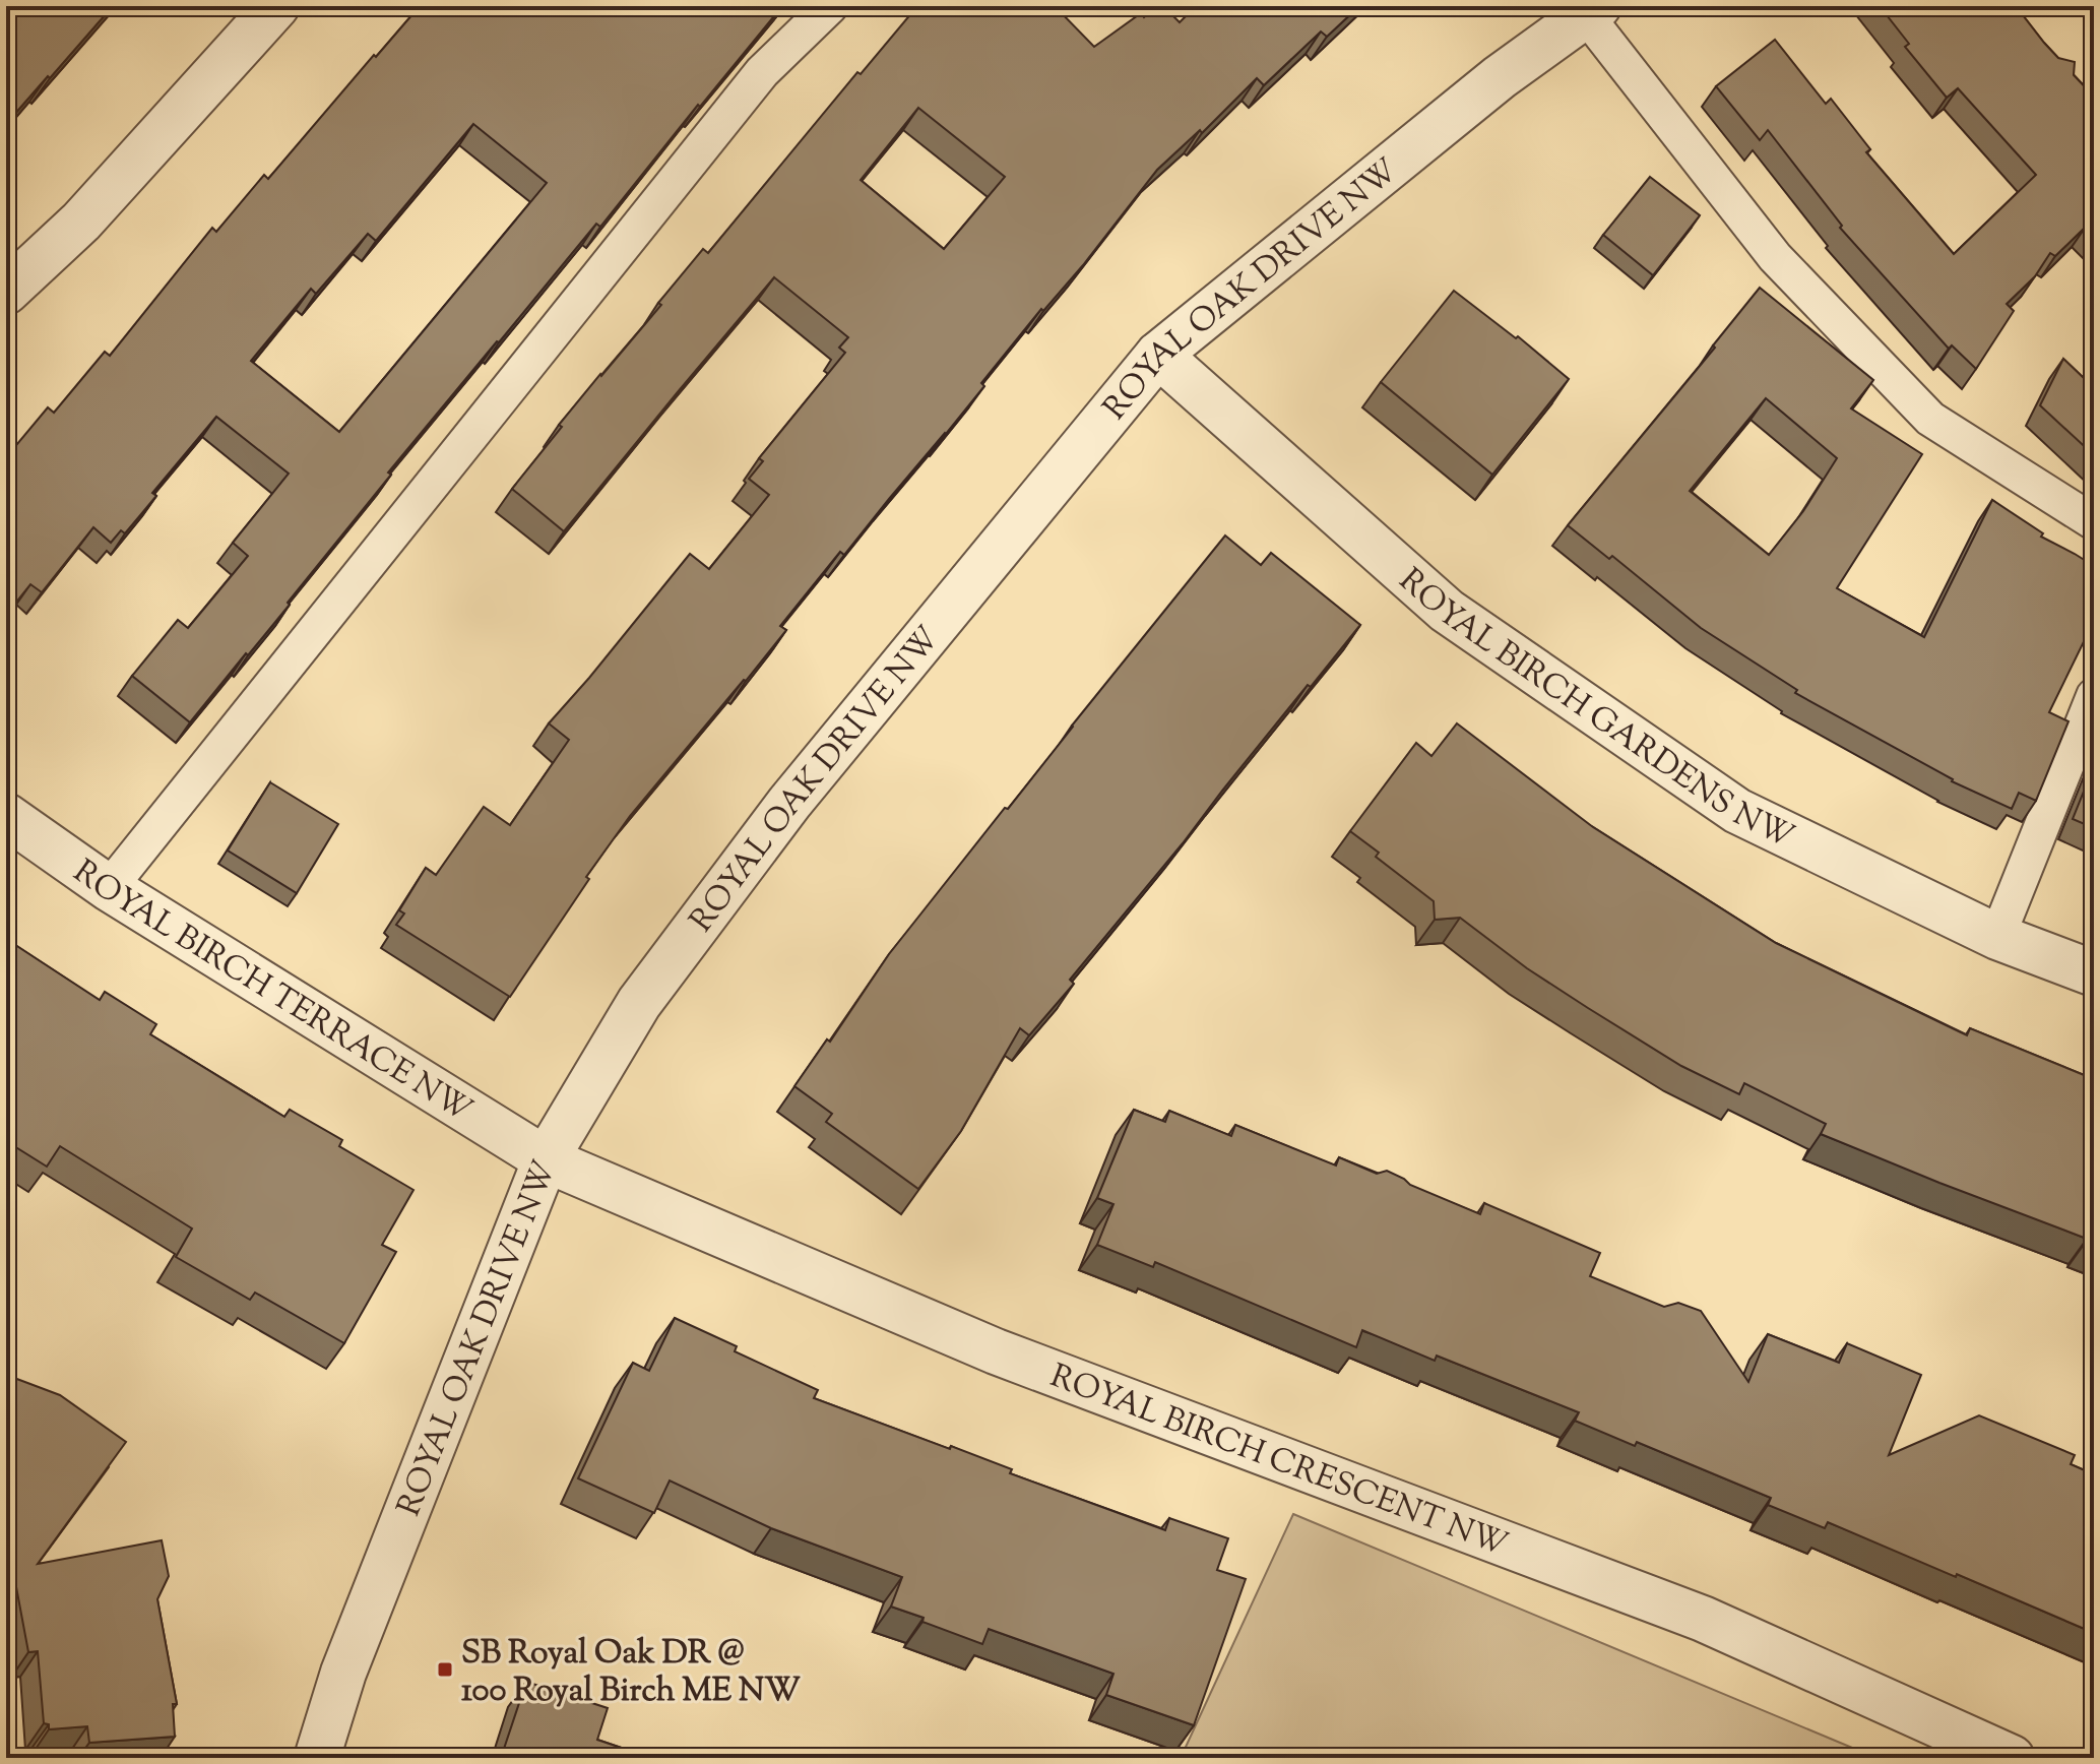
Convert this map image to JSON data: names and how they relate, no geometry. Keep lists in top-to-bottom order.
{
  "streets": {
    "street": [
      "ROYAL OAK DRIVE NW",
      "ROYAL BIRCH GARDENS NW",
      "ROYAL BIRCH TERRACE NW",
      "ROYAL BIRCH CRESCENT NW"
    ]
  },
  "crossings": [
    ["ROYAL OAK DRIVE NW", "ROYAL BIRCH GARDENS NW"],
    ["ROYAL OAK DRIVE NW", "ROYAL BIRCH TERRACE NW"],
    ["ROYAL OAK DRIVE NW", "ROYAL BIRCH CRESCENT NW"],
    ["ROYAL BIRCH TERRACE NW", "ROYAL BIRCH CRESCENT NW"]
  ],
  "places": {
    "transit": ["SB Royal Oak DR @ 100 Royal Birch ME NW"]
  }
}
